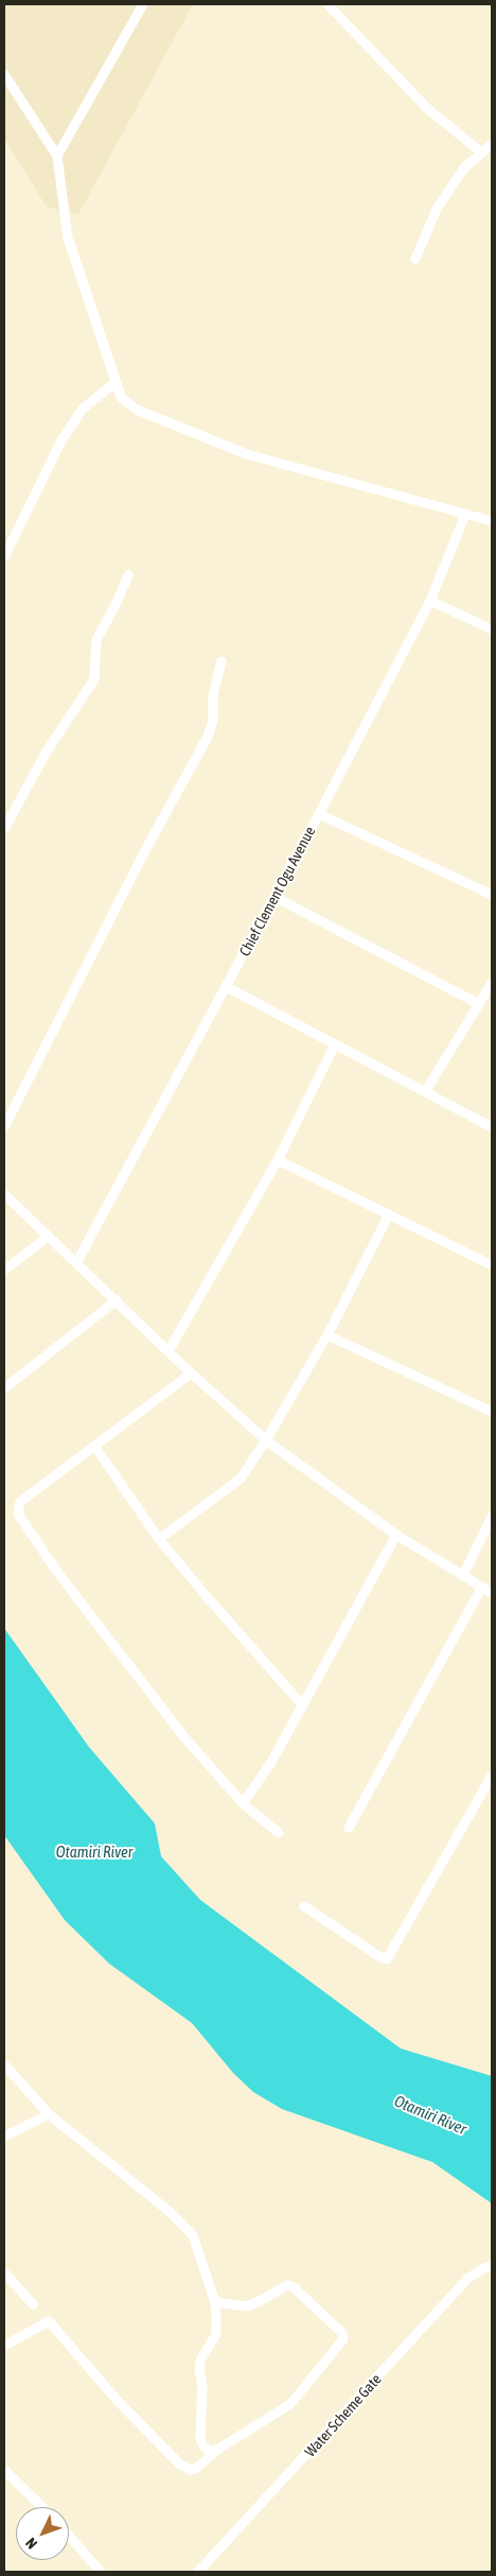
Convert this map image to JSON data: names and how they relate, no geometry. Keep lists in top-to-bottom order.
{
  "streets": {
    "street": ["Chief Clement Ogu Avenue", "Water Scheme Gate"]
  },
  "water": ["Otamiri River"],
  "north": "bottom left"
}
